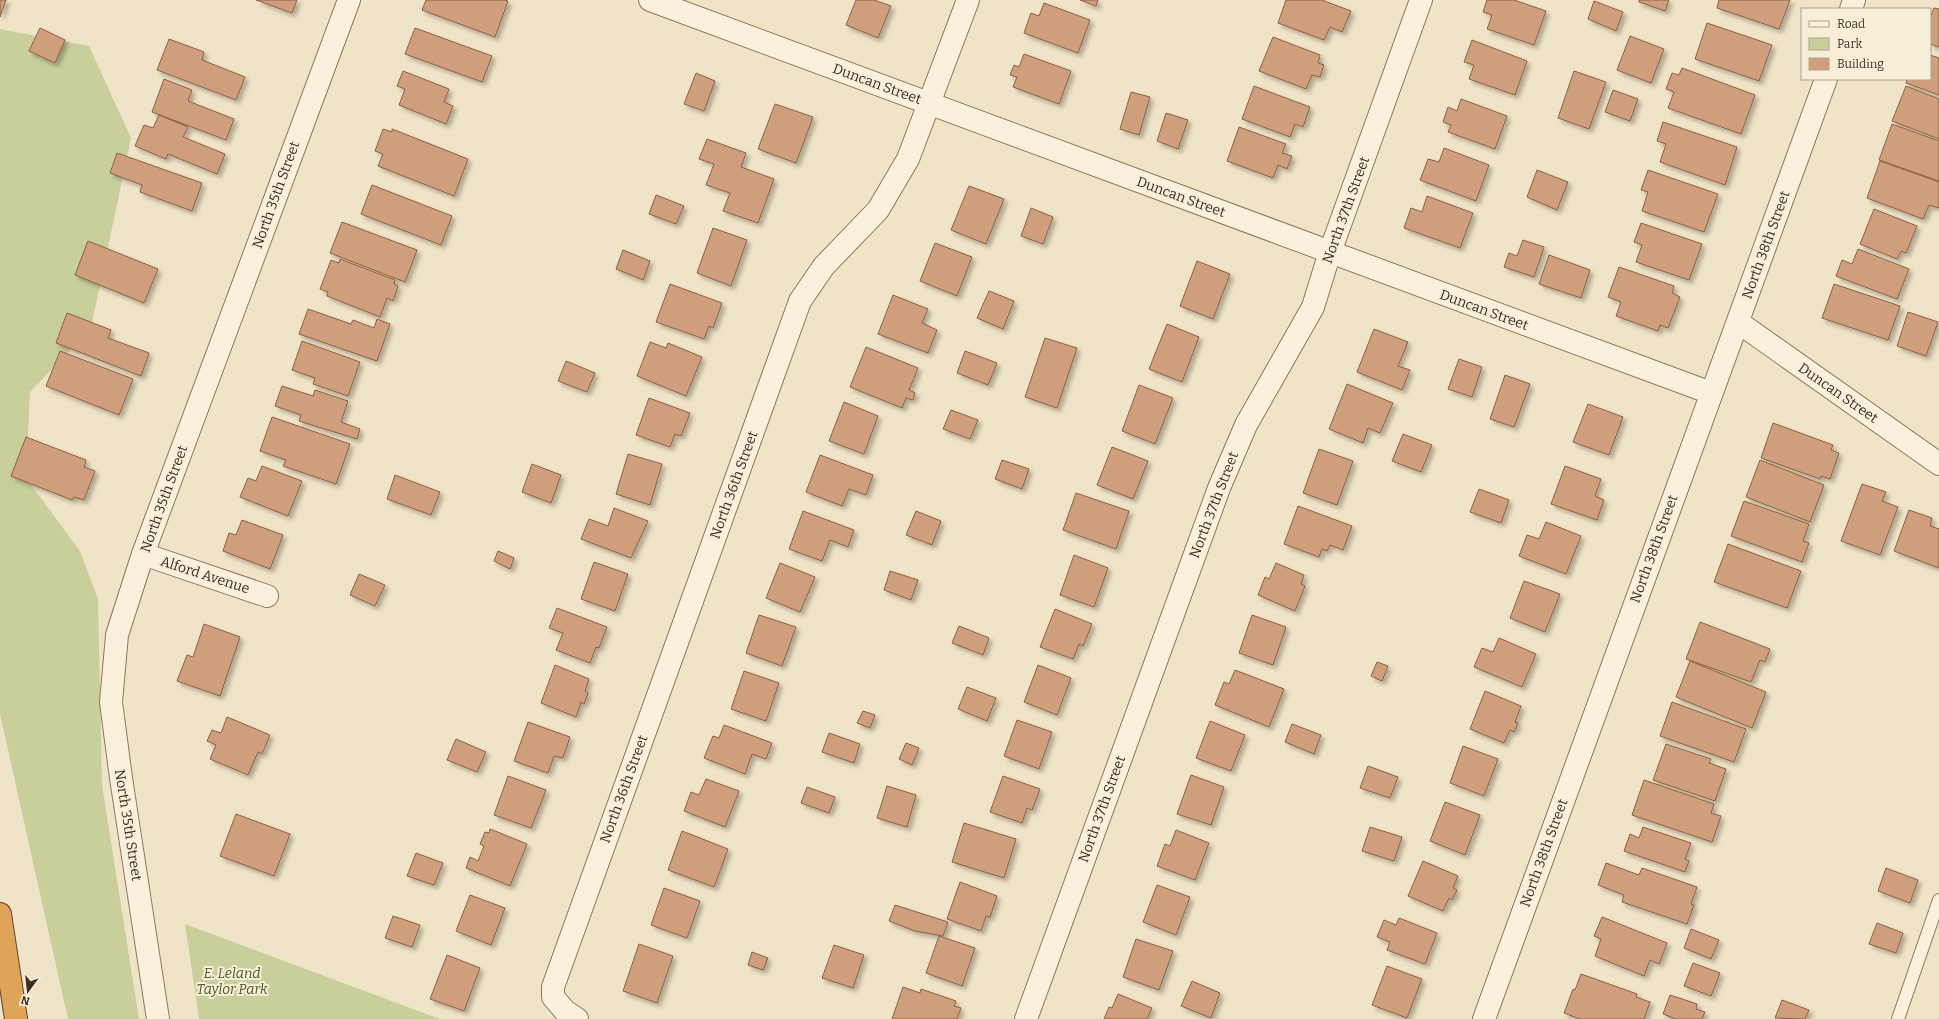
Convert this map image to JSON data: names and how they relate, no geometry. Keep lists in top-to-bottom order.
{
  "streets": {
    "street": [
      "Duncan Street",
      "North 35th Street",
      "North 37th Street",
      "North 38th Street",
      "North 36th Street",
      "Alford Avenue"
    ]
  },
  "crossings": [
    ["Duncan Street", "North 37th Street"],
    ["Duncan Street", "North 38th Street"],
    ["Duncan Street", "North 36th Street"],
    ["North 35th Street", "Alford Avenue"]
  ],
  "parks": ["E. Leland Taylor Park"],
  "legend": ["Road", "Park", "Building"],
  "north": "bottom"
}
